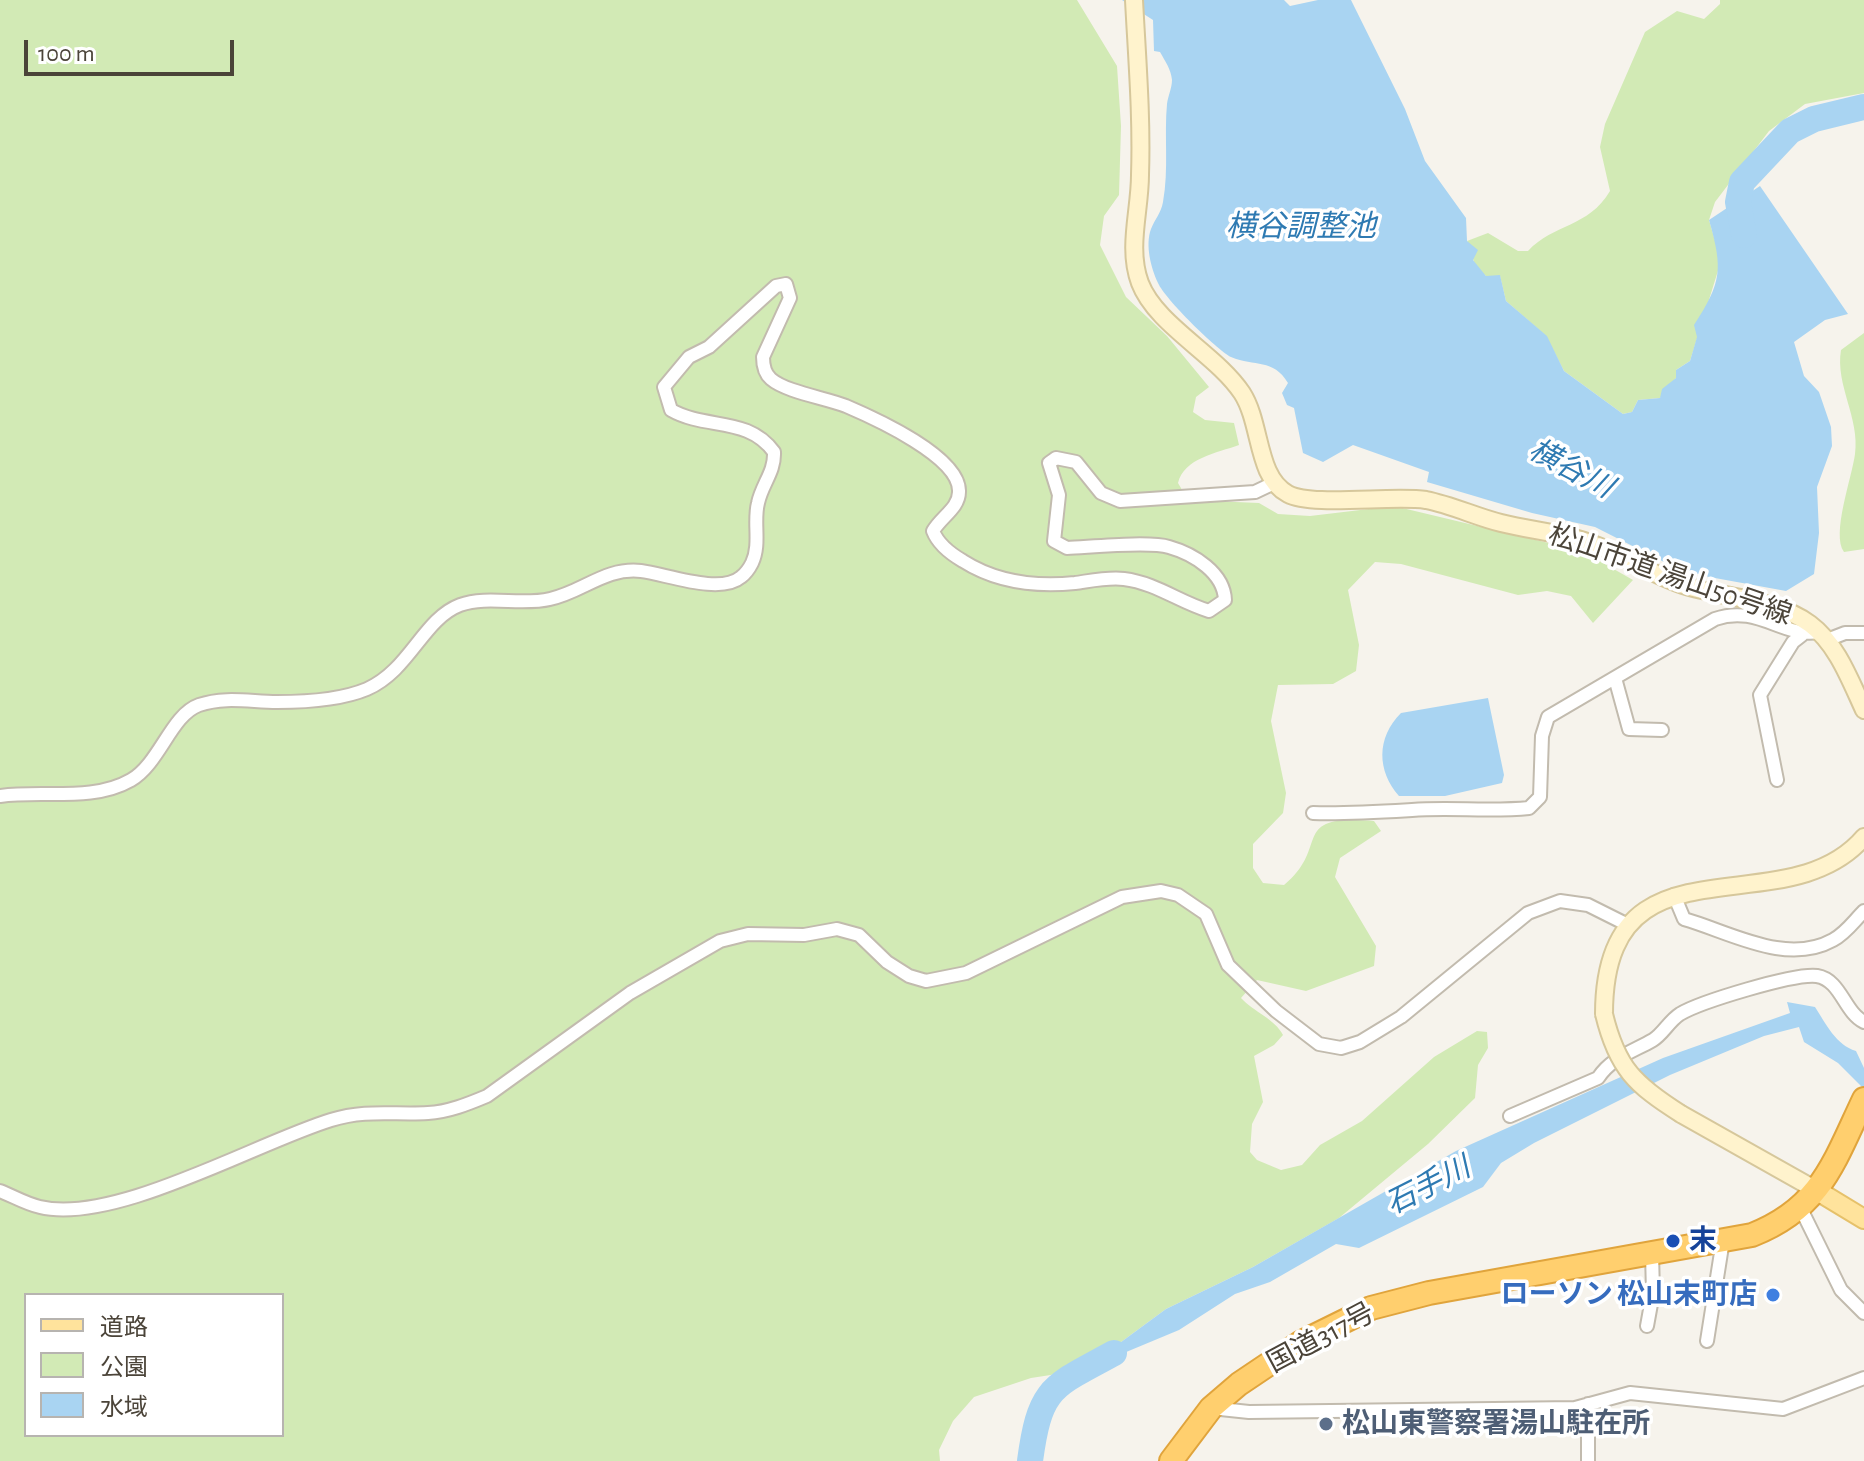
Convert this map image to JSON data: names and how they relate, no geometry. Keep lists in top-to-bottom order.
{
  "streets": {
    "highway": ["国道317号"],
    "street": ["松山市道 湯山50号線"]
  },
  "water": ["横谷調整池", "横谷川", "石手川"],
  "places": ["末", "ローソン 松山末町店", "松山東警察署湯山駐在所"],
  "legend": ["道路", "公園", "水域"],
  "scale_bar": "100 m"
}
